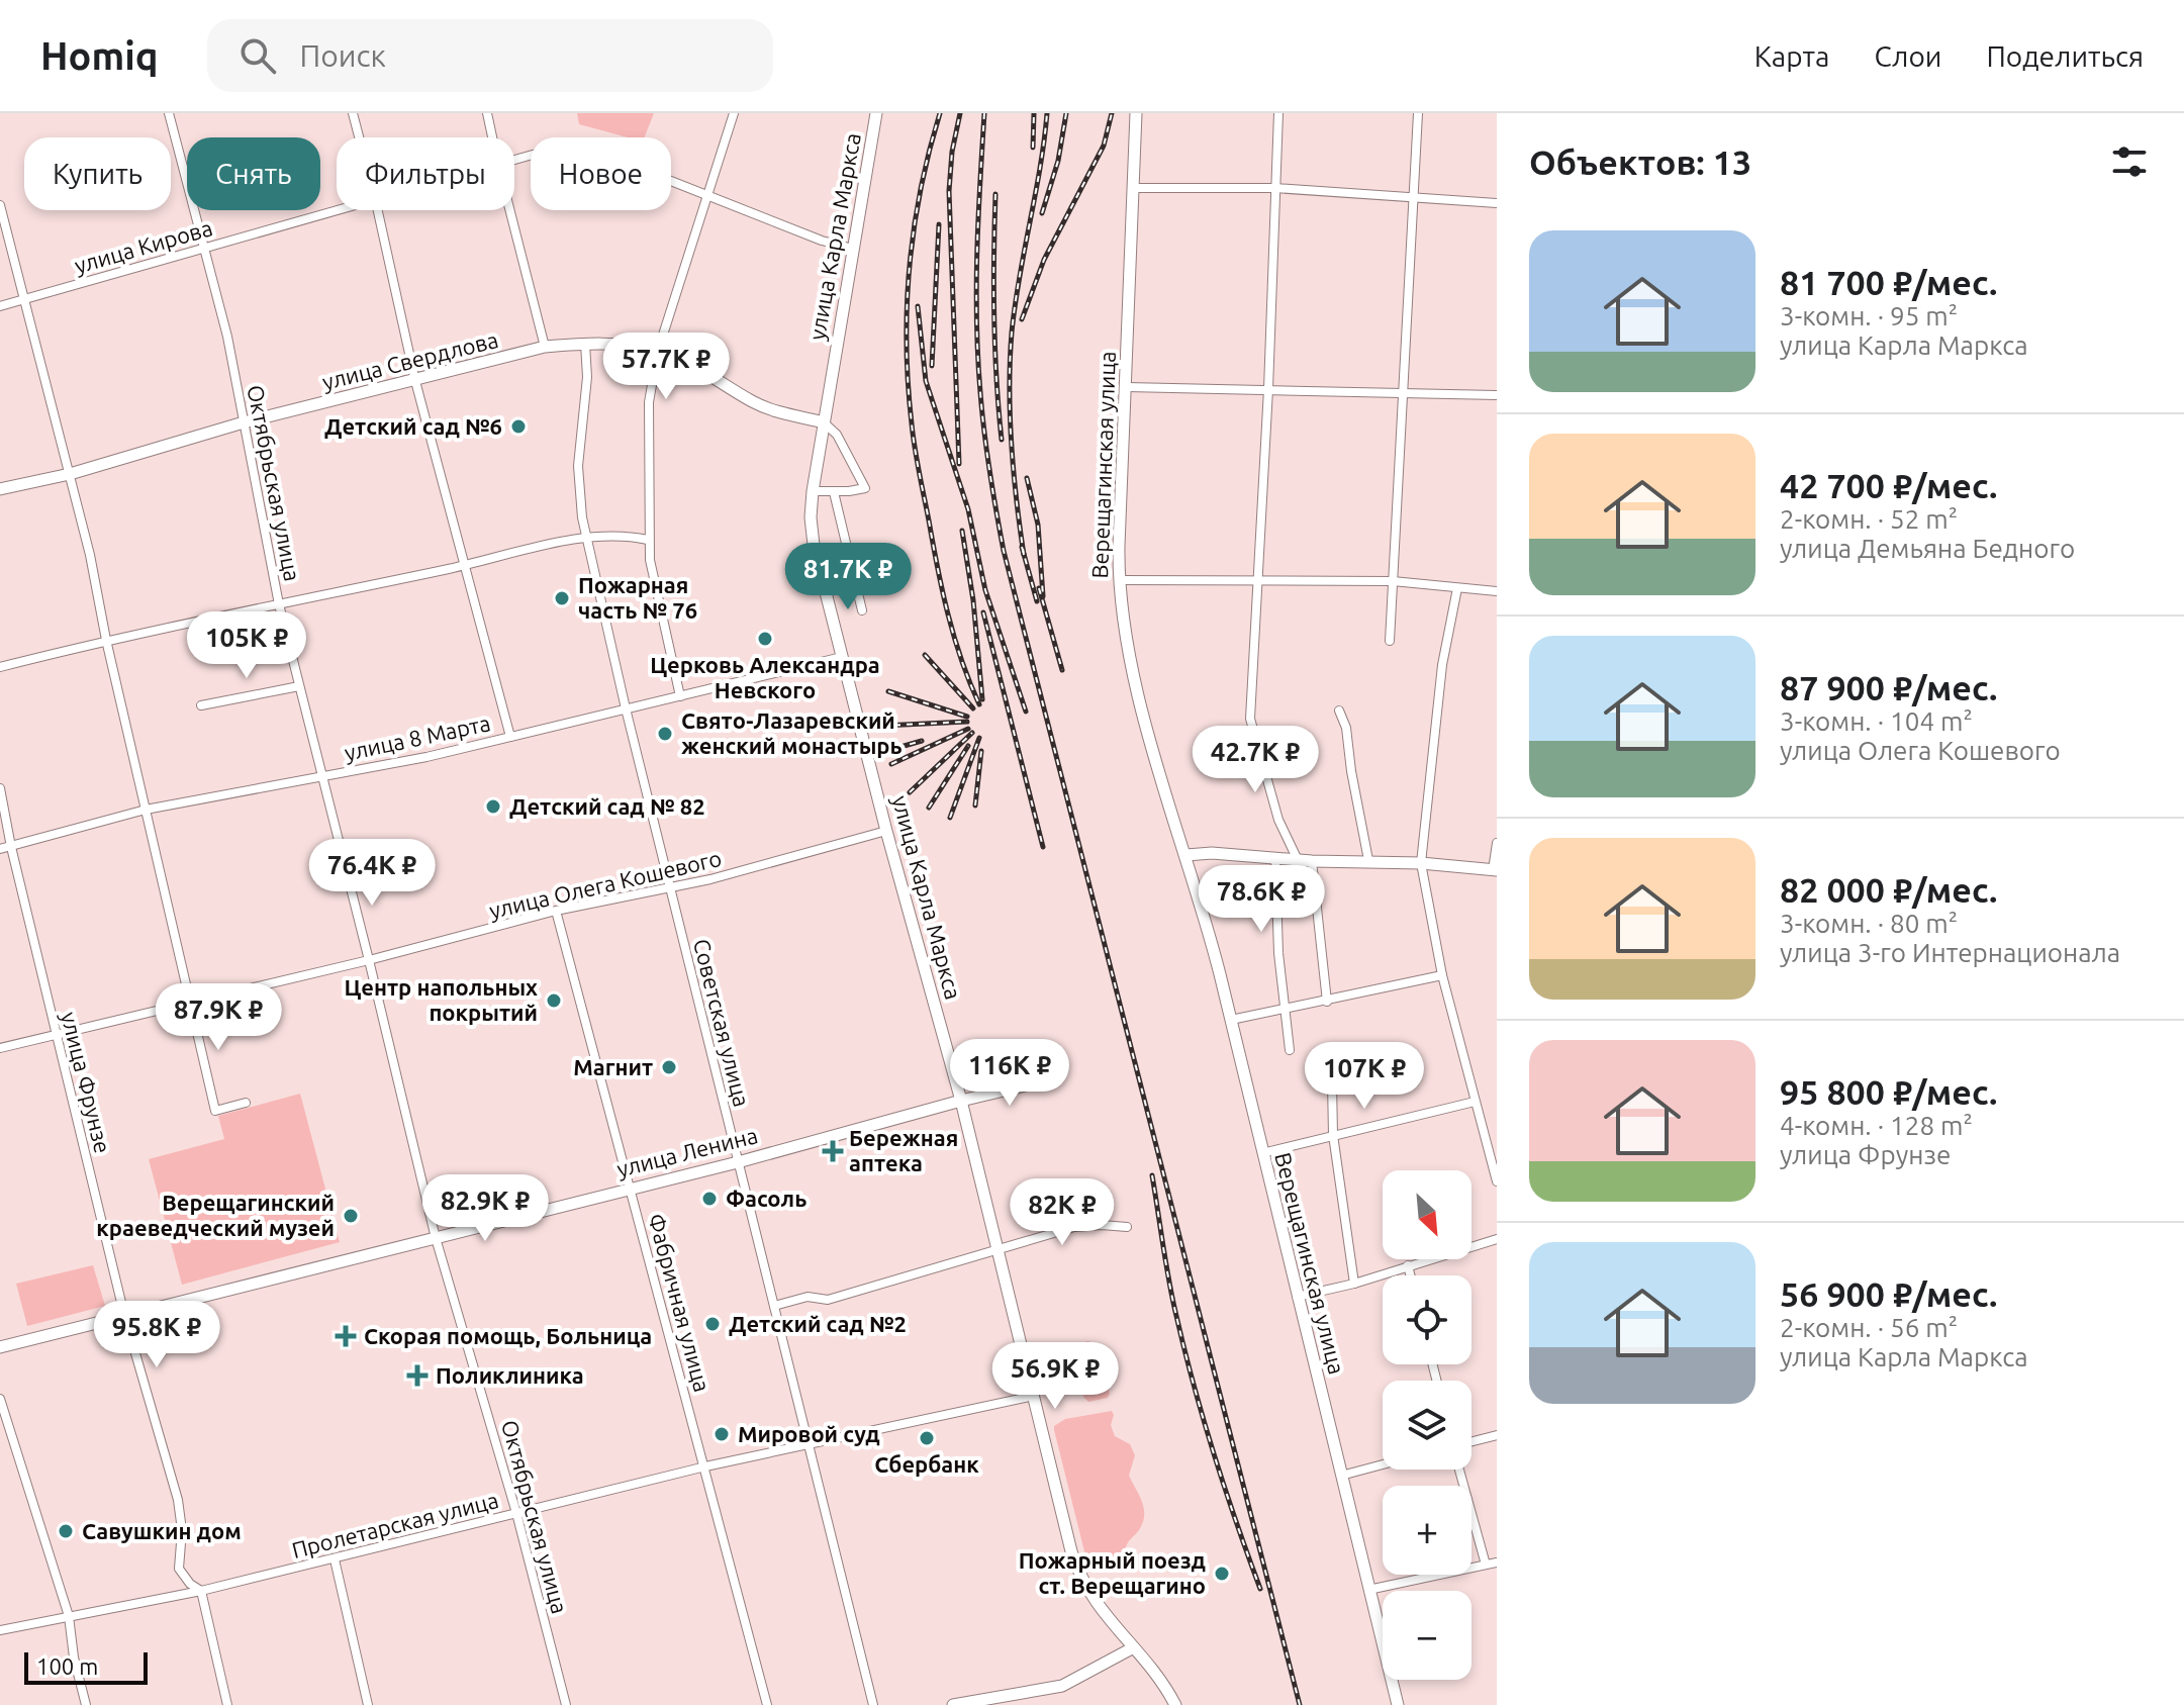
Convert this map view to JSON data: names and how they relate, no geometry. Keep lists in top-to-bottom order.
{
  "streets": {
    "main road": [
      "улица Карла Маркса",
      "улица Свердлова",
      "Верещагинская улица",
      "улица Ленина"
    ],
    "street": [
      "улица Кирова",
      "Октябрьская улица",
      "улица 8 Марта",
      "улица Олега Кошевого",
      "Советская улица",
      "улица Фрунзе",
      "Фабричная улица",
      "Пролетарская улица"
    ]
  },
  "crossings": [
    ["улица Карла Маркса", "улица Кирова"],
    ["улица Карла Маркса", "улица Свердлова"],
    ["улица Карла Маркса", "улица 8 Марта"],
    ["улица Карла Маркса", "улица Олега Кошевого"],
    ["улица Карла Маркса", "улица Ленина"],
    ["улица Карла Маркса", "Пролетарская улица"],
    ["улица Кирова", "Октябрьская улица"],
    ["улица Свердлова", "Октябрьская улица"],
    ["улица Свердлова", "Советская улица"],
    ["Октябрьская улица", "улица 8 Марта"],
    ["Октябрьская улица", "улица Олега Кошевого"],
    ["Октябрьская улица", "улица Ленина"],
    ["Октябрьская улица", "Пролетарская улица"],
    ["улица 8 Марта", "Советская улица"],
    ["улица 8 Марта", "улица Фрунзе"],
    ["улица Олега Кошевого", "Советская улица"],
    ["улица Олега Кошевого", "улица Фрунзе"],
    ["улица Олега Кошевого", "Фабричная улица"],
    ["Советская улица", "улица Ленина"],
    ["Советская улица", "Пролетарская улица"],
    ["улица Фрунзе", "улица Ленина"],
    ["улица Фрунзе", "Пролетарская улица"],
    ["улица Ленина", "Фабричная улица"],
    ["Фабричная улица", "Пролетарская улица"]
  ],
  "places": {
    "other": [
      "Детский сад №6",
      "Пожарная часть № 76",
      "Церковь Александра Невского",
      "Свято-Лазаревский женский монастырь",
      "Детский сад № 82",
      "Центр напольных покрытий",
      "Магнит",
      "Фасоль",
      "Верещагинский краеведческий музей",
      "Детский сад №2",
      "Мировой суд",
      "Сбербанк",
      "Савушкин дом",
      "Пожарный поезд ст. Верещагино"
    ],
    "health": ["Бережная аптека", "Скорая помощь, Больница", "Поликлиника"]
  },
  "scale_bar": "100 m",
  "north": "bottom right",
  "page": {
    "header": "Homiq",
    "search": "Поиск",
    "nav": ["Карта", "Слои", "Поделиться"],
    "heading": "Объектов: 13",
    "chip": [
      "Купить",
      "Снять",
      "Фильтры",
      "Новое"
    ],
    "list": [
      {
        "name": "81 700 ₽/мес.",
        "note": "3-комн. · 95 m² · улица Карла Маркса"
      },
      {
        "name": "42 700 ₽/мес.",
        "note": "2-комн. · 52 m² · улица Демьяна Бедного"
      },
      {
        "name": "87 900 ₽/мес.",
        "note": "3-комн. · 104 m² · улица Олега Кошевого"
      },
      {
        "name": "82 000 ₽/мес.",
        "note": "3-комн. · 80 m² · улица 3-го Интернационала"
      },
      {
        "name": "95 800 ₽/мес.",
        "note": "4-комн. · 128 m² · улица Фрунзе"
      },
      {
        "name": "56 900 ₽/мес.",
        "note": "2-комн. · 56 m² · улица Карла Маркса"
      }
    ],
    "price": [
      "57.7K ₽",
      "81.7K ₽",
      "105K ₽",
      "42.7K ₽",
      "76.4K ₽",
      "78.6K ₽",
      "87.9K ₽",
      "116K ₽",
      "107K ₽",
      "82.9K ₽",
      "82K ₽",
      "95.8K ₽",
      "56.9K ₽"
    ],
    "map_buttons": ["+", "−"],
    "scale": "100 m"
  }
}
